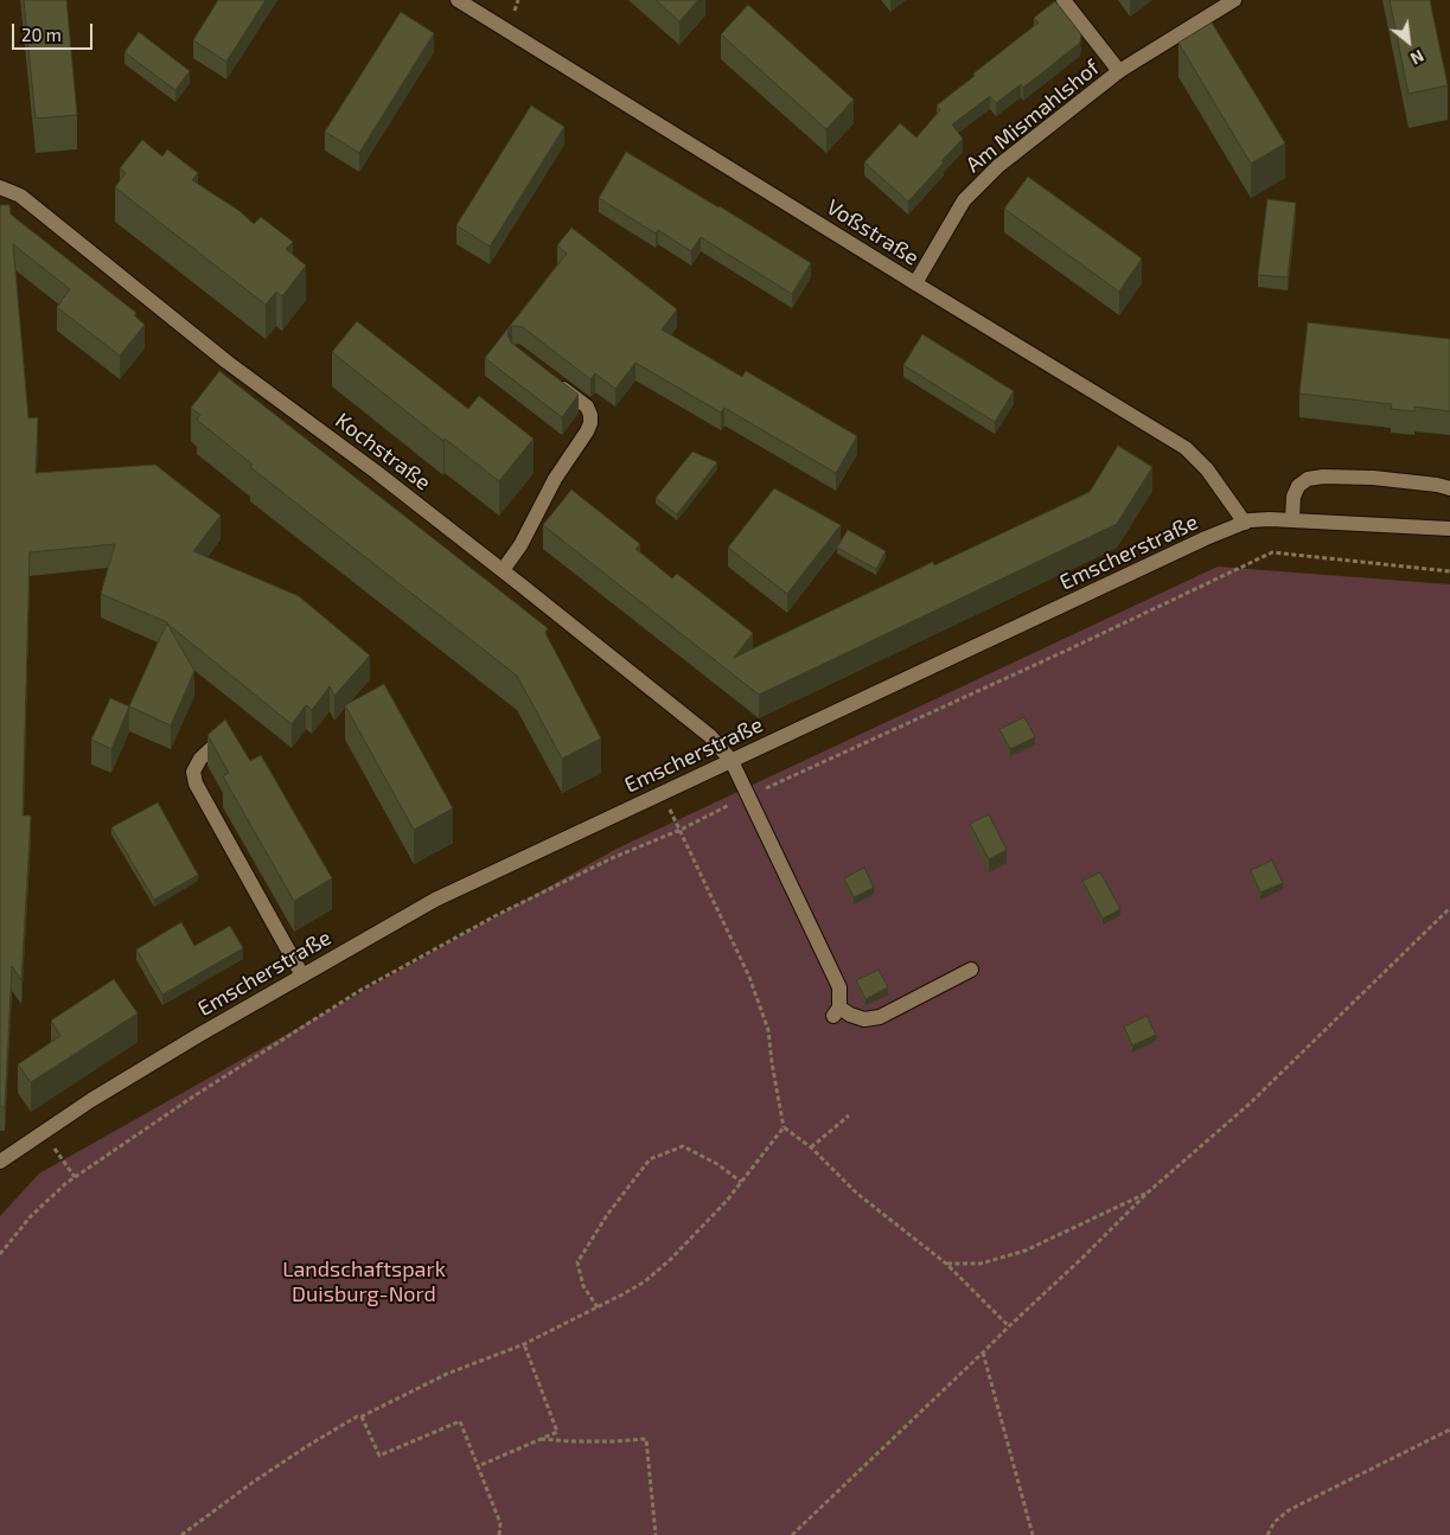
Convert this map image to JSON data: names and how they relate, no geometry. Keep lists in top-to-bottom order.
{
  "streets": {
    "street": [
      "Am Mismahlshof",
      "Voßstraße",
      "Kochstraße",
      "Emscherstraße"
    ]
  },
  "crossings": [
    ["Am Mismahlshof", "Voßstraße"],
    ["Voßstraße", "Emscherstraße"],
    ["Kochstraße", "Emscherstraße"]
  ],
  "parks": ["Landschaftspark Duisburg-Nord"],
  "scale_bar": "20 m",
  "north": "bottom right"
}
